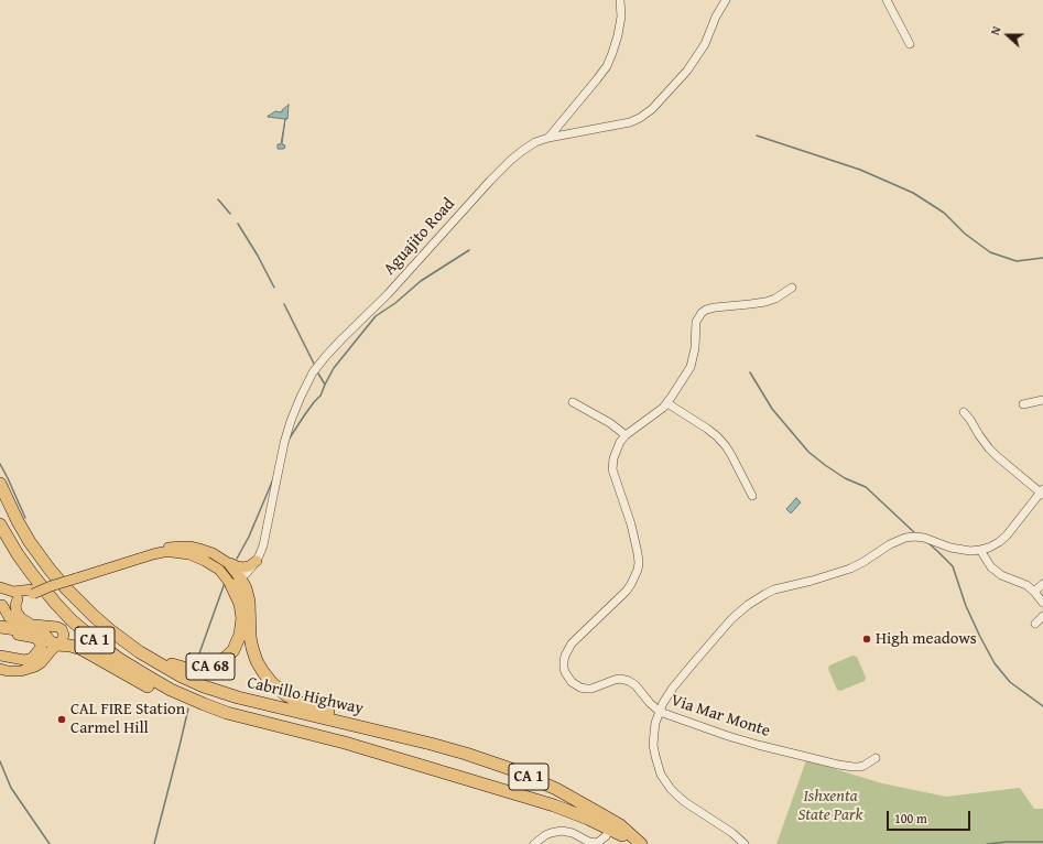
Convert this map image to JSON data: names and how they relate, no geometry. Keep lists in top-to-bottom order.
{
  "streets": {
    "highway": ["CA 1", "CA 68", "Cabrillo Highway"],
    "street": ["Aguajito Road", "Via Mar Monte"]
  },
  "crossings": [
    ["Aguajito Road", "CA 68"],
    ["CA 68", "Cabrillo Highway"]
  ],
  "parks": ["Ishxenta State Park"],
  "places": ["High meadows", "CAL FIRE Station Carmel Hill"],
  "scale_bar": "100 m",
  "north": "left"
}
